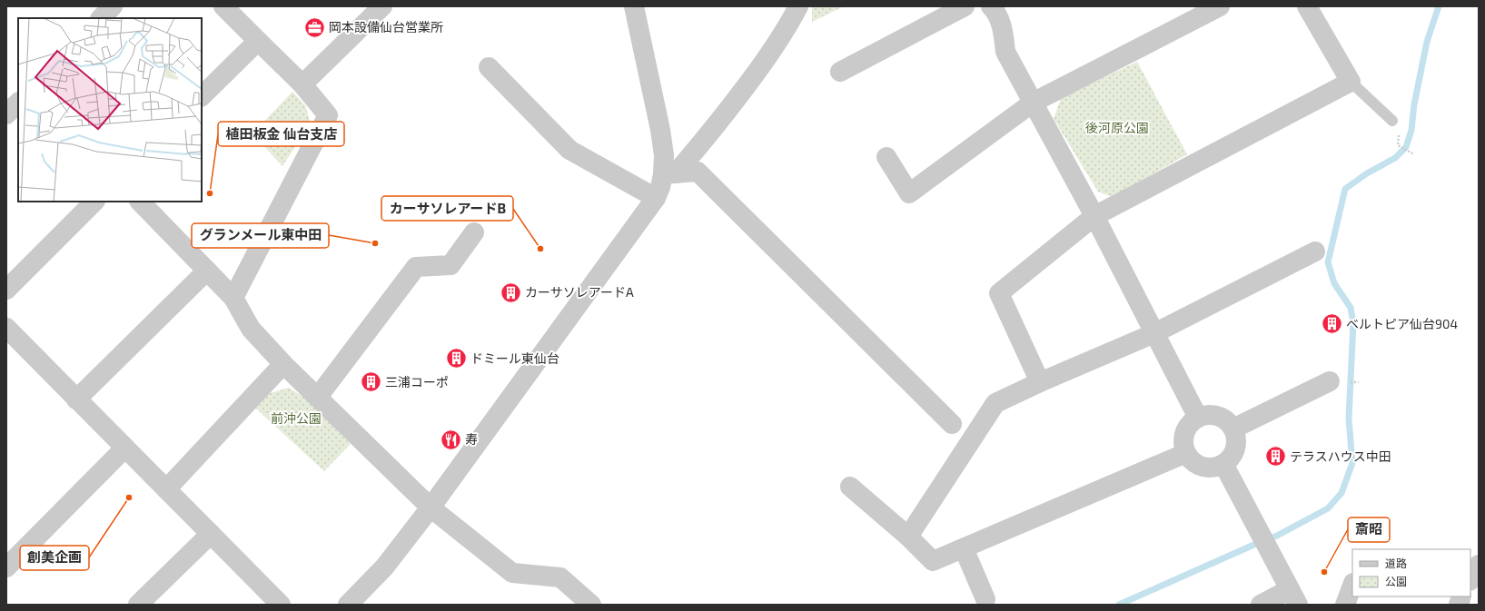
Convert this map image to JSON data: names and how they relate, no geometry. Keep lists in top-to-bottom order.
{
  "parks": ["後河原公園", "前沖公園"],
  "places": {
    "office": ["岡本設備仙台営業所"],
    "other": [
      "植田板金 仙台支店",
      "グランメール東中田",
      "カーサソレアードB",
      "創美企画",
      "斎昭"
    ],
    "building": [
      "カーサソレアードA",
      "ベルトピア仙台904",
      "ドミール東仙台",
      "三浦コーポ",
      "テラスハウス中田"
    ],
    "restaurant": ["寿"]
  },
  "legend": ["道路", "公園"]
}
